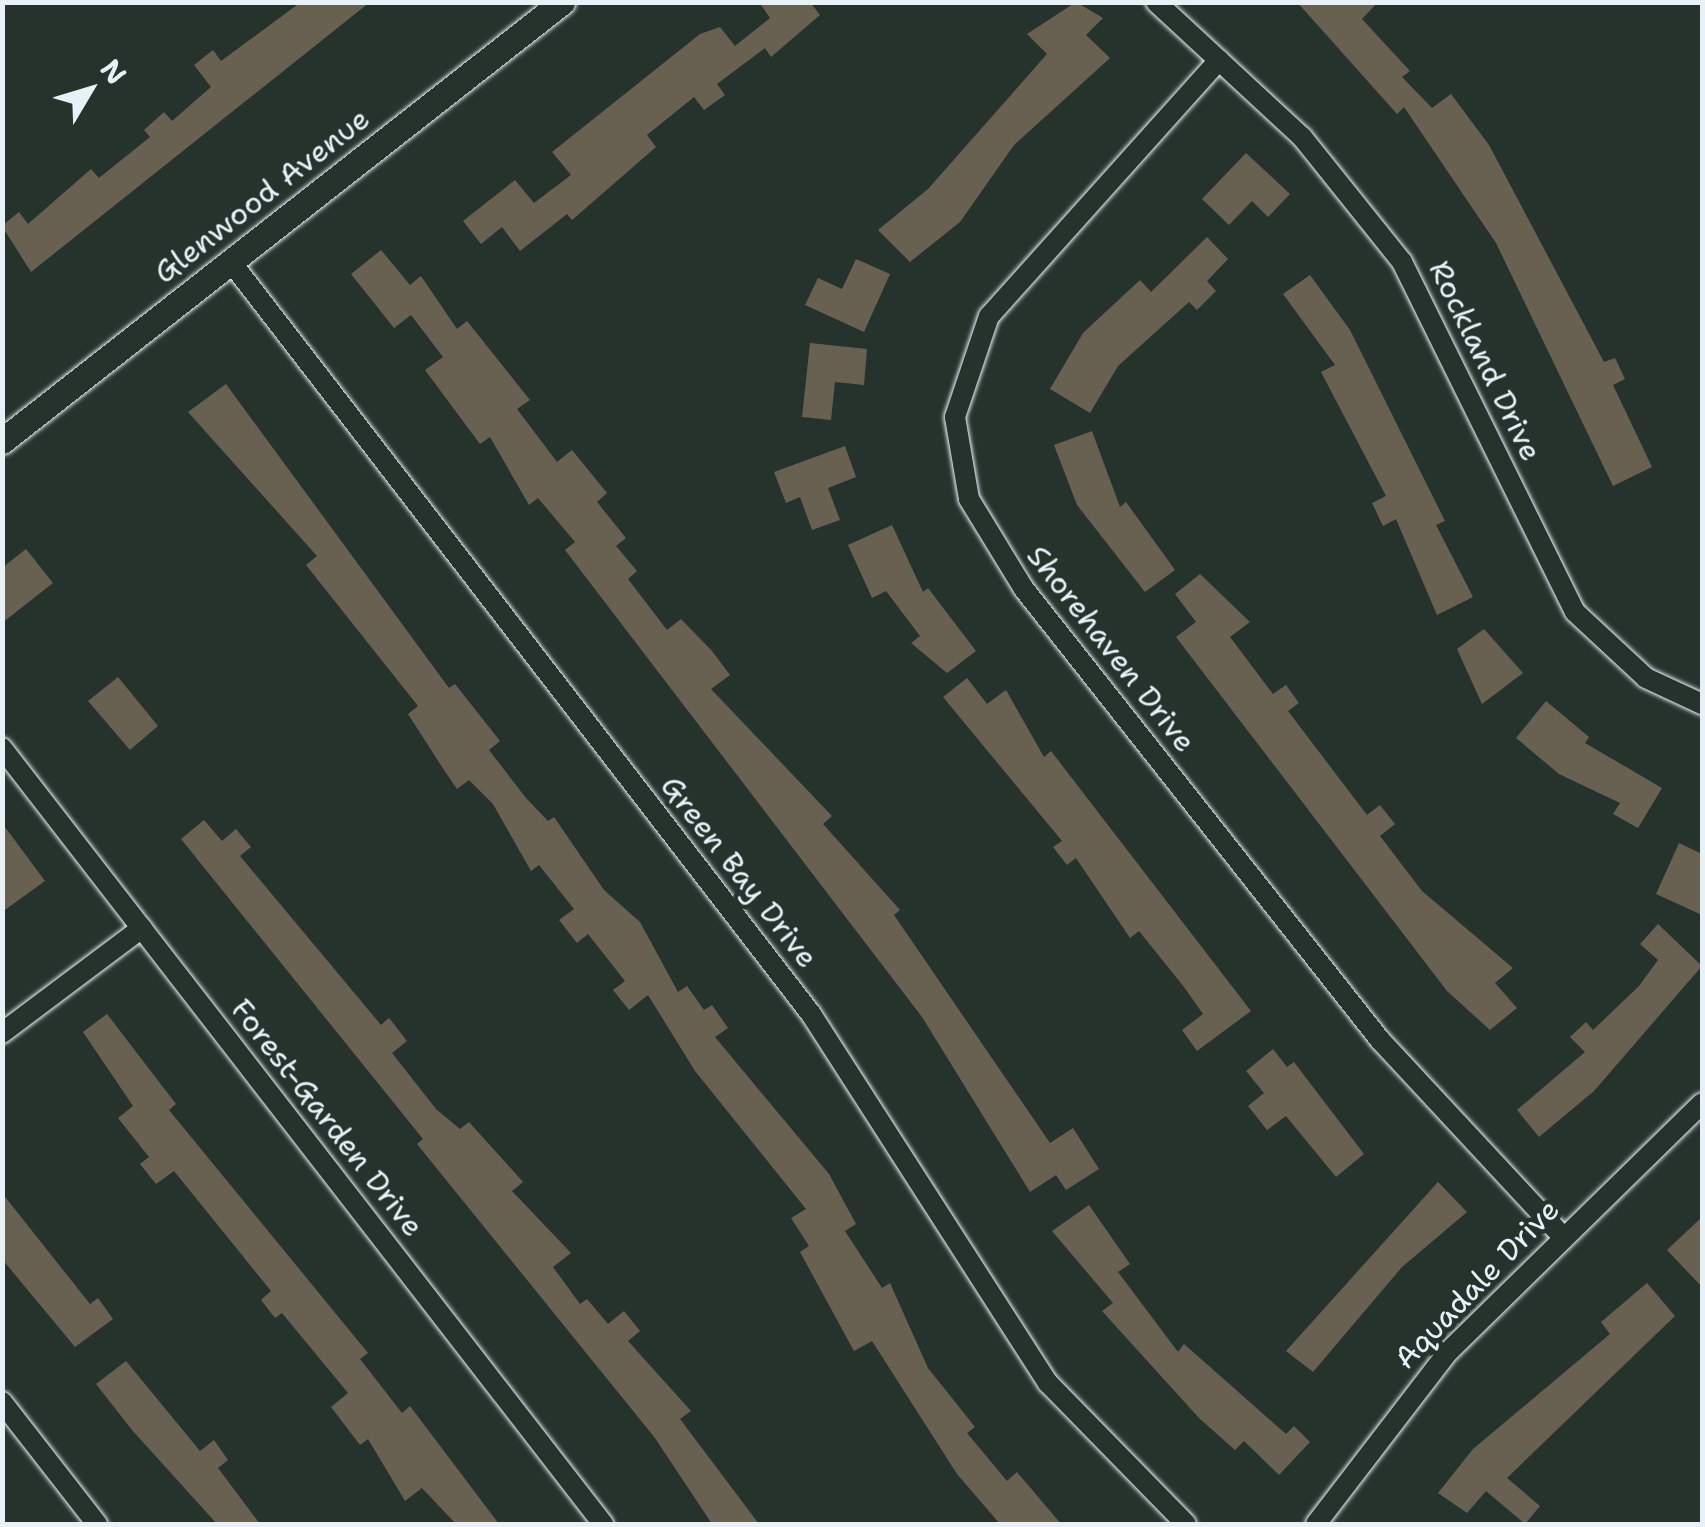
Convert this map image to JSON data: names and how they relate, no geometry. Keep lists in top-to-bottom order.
{
  "streets": {
    "street": [
      "Glenwood Avenue",
      "Rockland Drive",
      "Shorehaven Drive",
      "Green Bay Drive",
      "Forest-Garden Drive",
      "Aquadale Drive"
    ]
  },
  "crossings": [
    ["Glenwood Avenue", "Green Bay Drive"],
    ["Rockland Drive", "Shorehaven Drive"],
    ["Shorehaven Drive", "Aquadale Drive"]
  ],
  "north": "top right"
}
